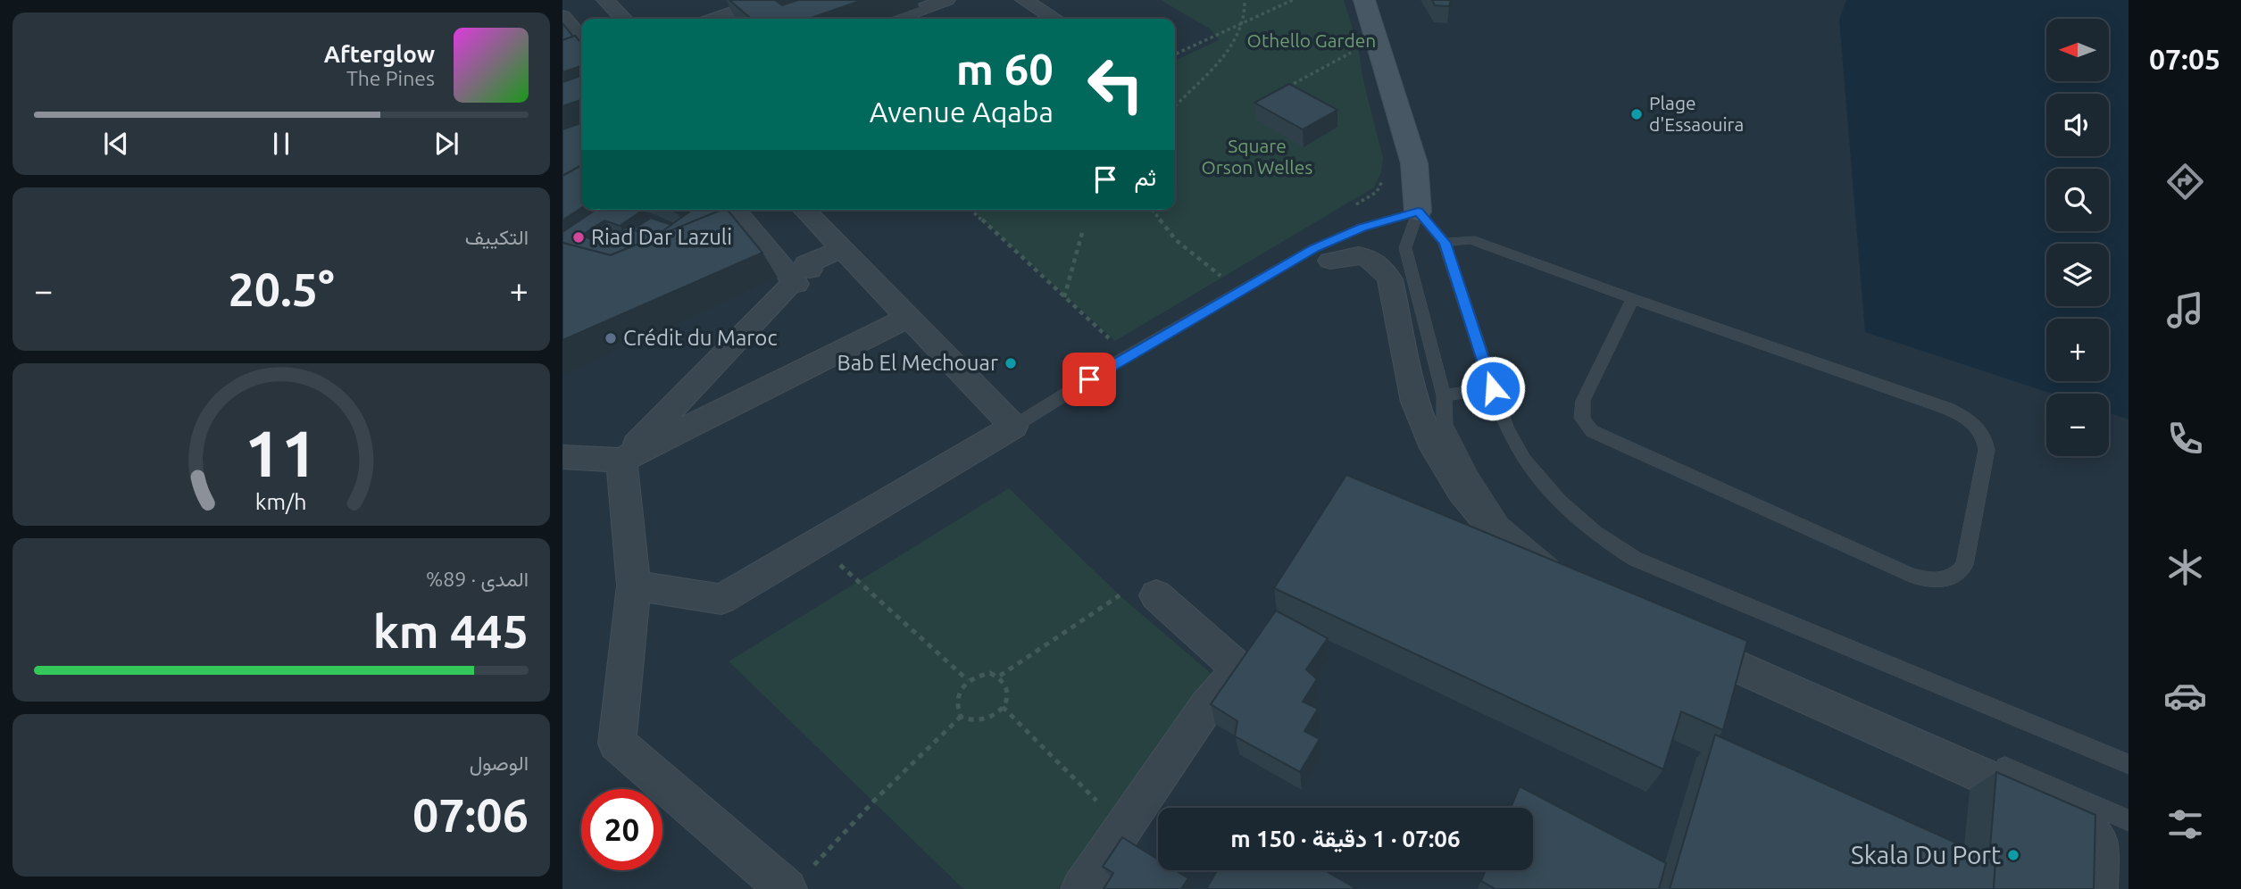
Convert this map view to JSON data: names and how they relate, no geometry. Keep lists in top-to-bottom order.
{
  "parks": ["Othello Garden", "Square Orson Welles"],
  "places": [
    "Plage d'Essaouira",
    "Riad Dar Lazuli",
    "Crédit du Maroc",
    "Bab El Mechouar",
    "Skala Du Port"
  ],
  "north": "left",
  "page": {
    "tabs": "07:05",
    "map_buttons": ["+", "−"],
    "turn": ["60 m", "Avenue Aqaba"],
    "song": ["Afterglow", "The Pines"],
    "then": "ثم",
    "tile": [
      "التكييف",
      ["المدى · 89%", "445 km"],
      ["الوصول", "07:06"]
    ],
    "heat": ["−", "20.5°", "+"],
    "limit": "20",
    "trip": "07:06 · 1 دقيقة · 150 m",
    "gauge": ["11", "km/h"]
  }
}
